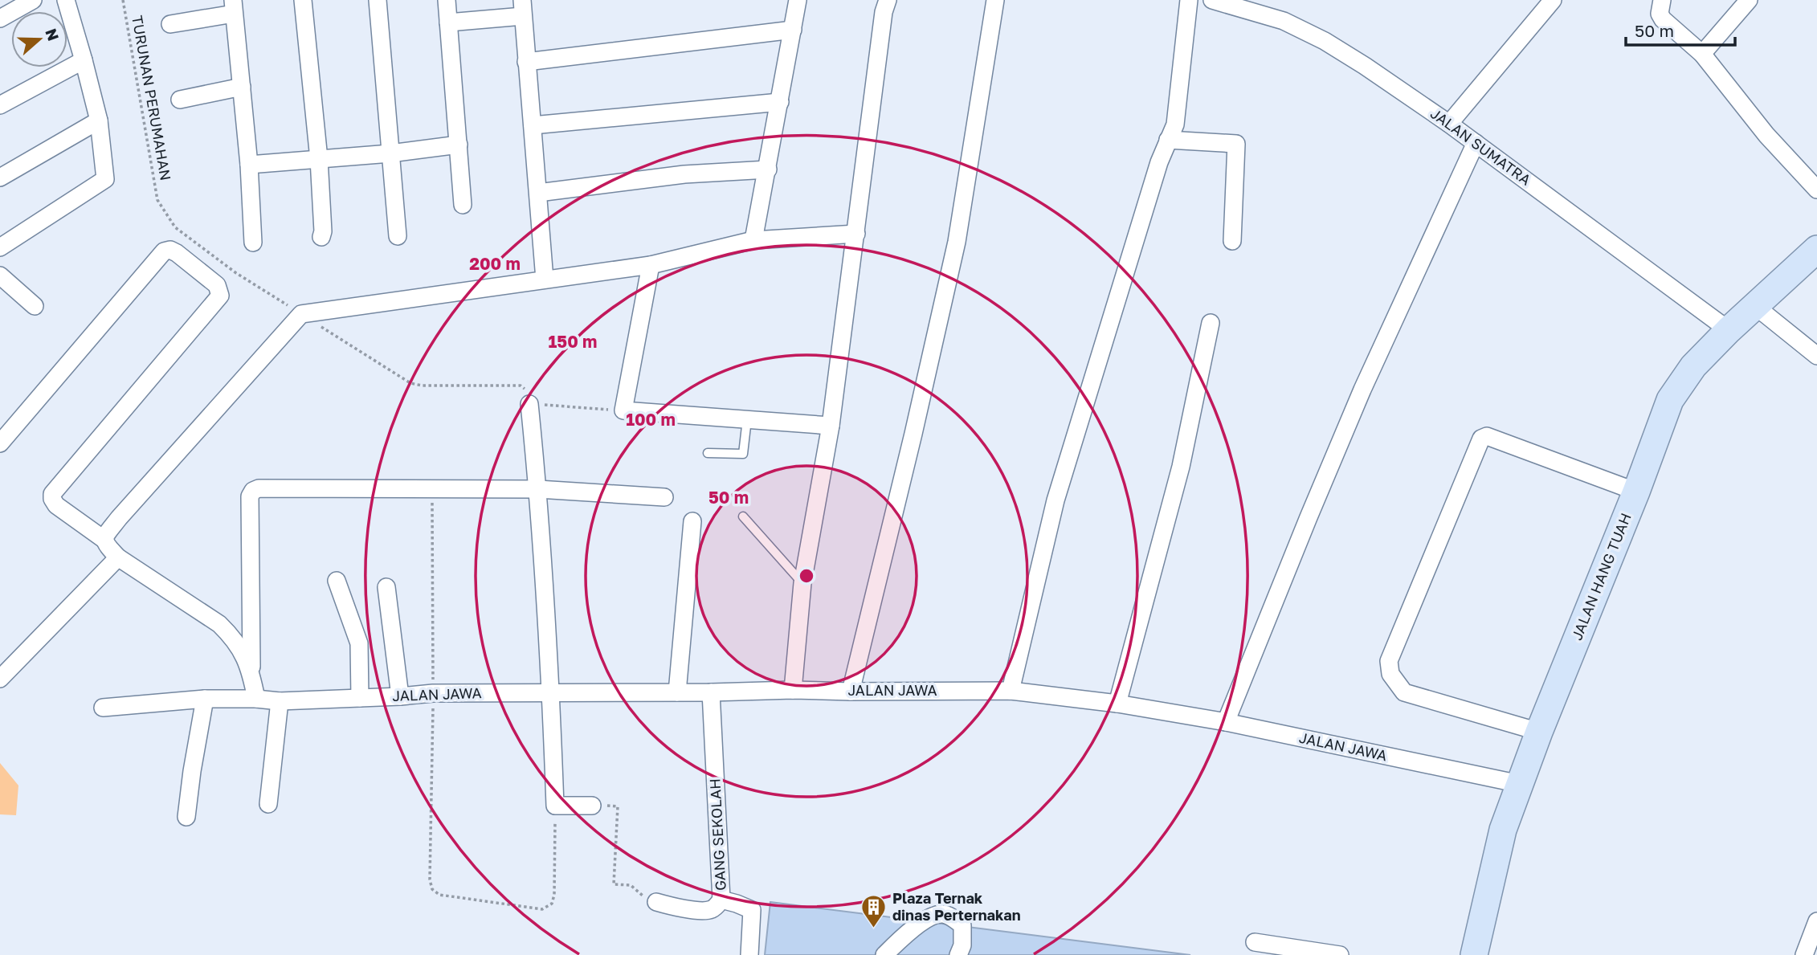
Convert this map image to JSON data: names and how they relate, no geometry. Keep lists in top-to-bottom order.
{
  "streets": {
    "main road": ["JALAN HANG TUAH"],
    "street": ["JALAN SUMATRA", "JALAN JAWA", "GANG SEKOLAH"],
    "path": ["TURUNAN PERUMAHAN"]
  },
  "crossings": [
    ["JALAN SUMATRA", "JALAN HANG TUAH"],
    ["JALAN HANG TUAH", "JALAN JAWA"],
    ["JALAN JAWA", "GANG SEKOLAH"]
  ],
  "places": {
    "building": ["Plaza Ternak dinas Perternakan"]
  },
  "scale_bar": "50 m",
  "north": "right",
  "rings": [
    "200 m",
    "150 m",
    "100 m",
    "50 m"
  ]
}
